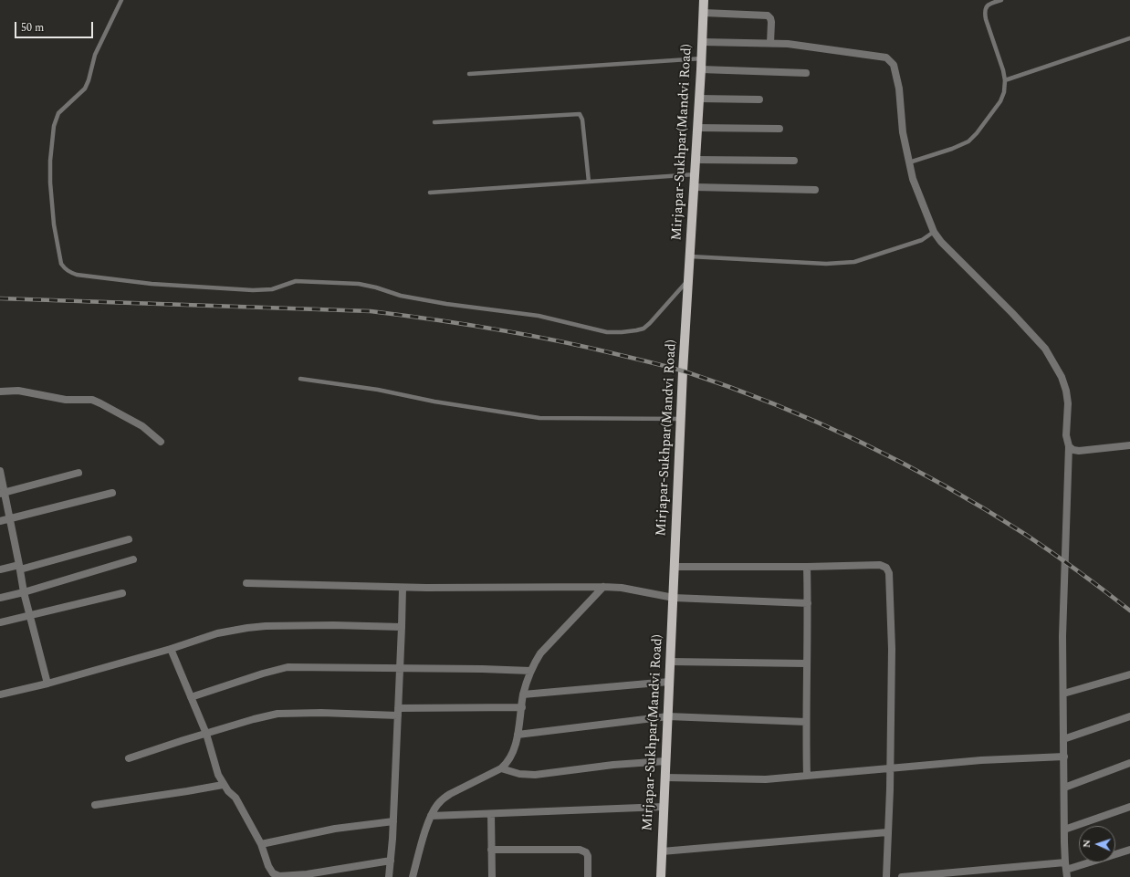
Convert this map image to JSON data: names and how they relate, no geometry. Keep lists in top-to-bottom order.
{
  "streets": {
    "main road": ["Mirjapar-Sukhpar(Mandvi Road)"]
  },
  "scale_bar": "50 m",
  "north": "left"
}
